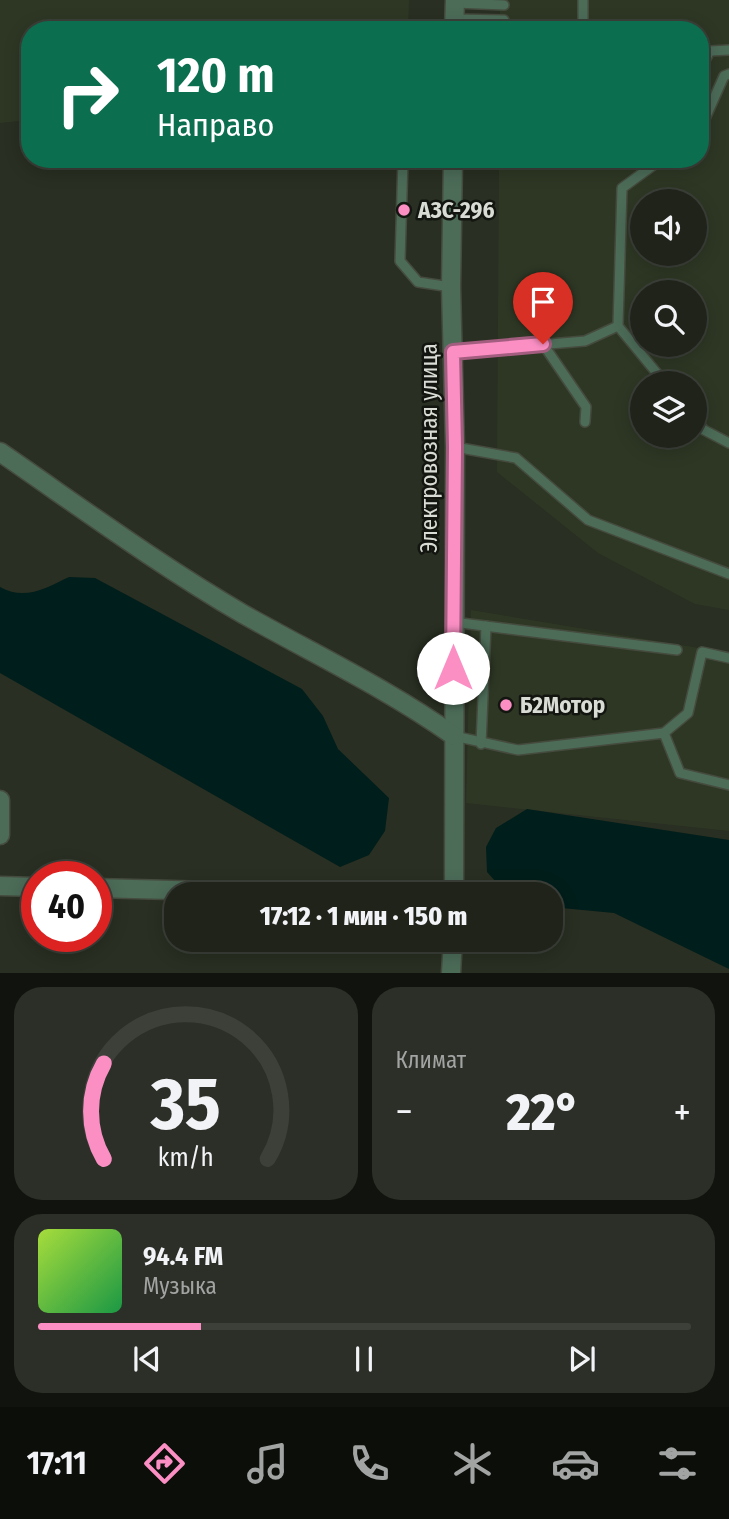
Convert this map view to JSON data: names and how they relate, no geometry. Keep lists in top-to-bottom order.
{
  "streets": {
    "street": ["Электровозная улица"]
  },
  "places": ["АЗС-296", "Б2Мотор"],
  "page": {
    "turn": ["120 m", "Направо"],
    "limit": "40",
    "trip": "17:12 · 1 мин · 150 m",
    "tile": "Климат",
    "heat": ["−", "22°", "+"],
    "song": ["94.4 FM", "Музыка"],
    "tabs": "17:11",
    "gauge": ["35", "km/h"]
  }
}
